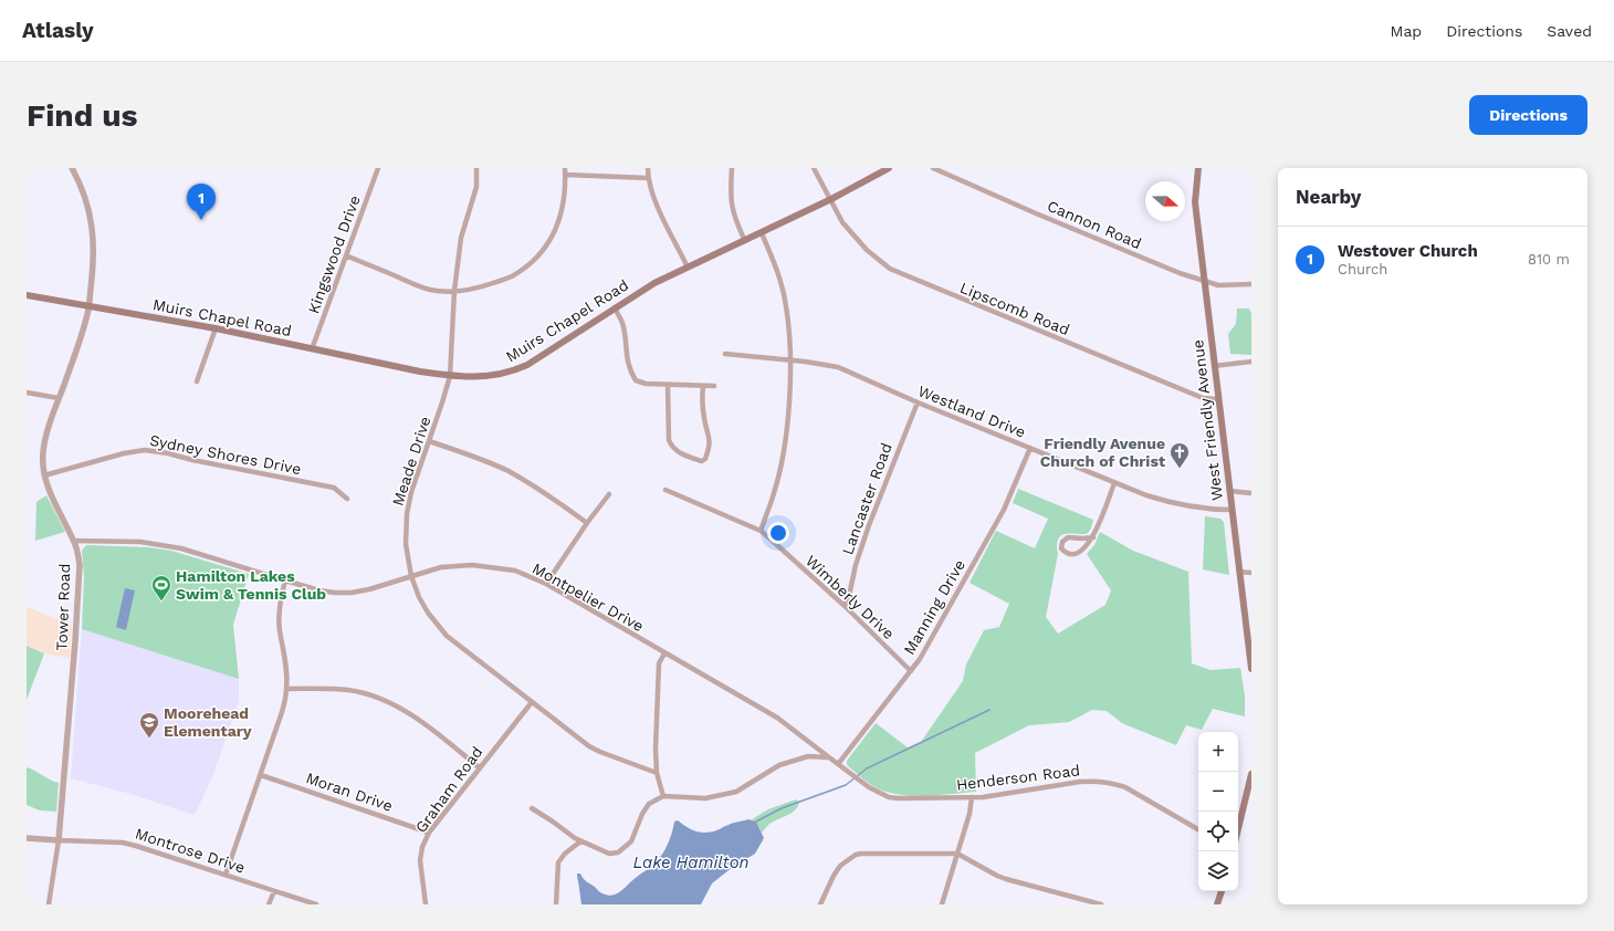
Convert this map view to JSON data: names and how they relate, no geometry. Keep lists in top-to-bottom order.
{
  "streets": {
    "main road": ["Muirs Chapel Road", "West Friendly Avenue"],
    "street": [
      "Cannon Road",
      "Kingswood Drive",
      "Lipscomb Road",
      "Westland Drive",
      "Sydney Shores Drive",
      "Meade Drive",
      "Lancaster Road",
      "Montpelier Drive",
      "Wimberly Drive",
      "Tower Road",
      "Manning Drive",
      "Henderson Road",
      "Graham Road",
      "Moran Drive",
      "Montrose Drive"
    ]
  },
  "crossings": [
    ["Cannon Road", "West Friendly Avenue"],
    ["Kingswood Drive", "Muirs Chapel Road"],
    ["Lipscomb Road", "Muirs Chapel Road"],
    ["Lipscomb Road", "West Friendly Avenue"],
    ["Muirs Chapel Road", "Meade Drive"],
    ["Muirs Chapel Road", "Tower Road"],
    ["Westland Drive", "West Friendly Avenue"],
    ["Westland Drive", "Lancaster Road"],
    ["Westland Drive", "Manning Drive"],
    ["Sydney Shores Drive", "Tower Road"],
    ["Meade Drive", "Montpelier Drive"],
    ["Meade Drive", "Graham Road"],
    ["Lancaster Road", "Wimberly Drive"],
    ["Montpelier Drive", "Tower Road"],
    ["Montpelier Drive", "Henderson Road"],
    ["Wimberly Drive", "Manning Drive"],
    ["Tower Road", "Montrose Drive"],
    ["Manning Drive", "Henderson Road"],
    ["Graham Road", "Moran Drive"]
  ],
  "water": ["Lake Hamilton"],
  "places": {
    "church": ["Friendly Avenue Church of Christ"],
    "sports": ["Hamilton Lakes Swim & Tennis Club"],
    "school or university": ["Moorehead Elementary"]
  },
  "north": "right",
  "page": {
    "header": "Atlasly",
    "nav": ["Map", "Directions", "Saved"],
    "buttons": "Directions",
    "title": "Find us",
    "heading": "Nearby",
    "pins": "1",
    "list": [
      {
        "mark": "1",
        "name": "Westover Church",
        "note": "Church",
        "value": "810 m"
      }
    ],
    "map_buttons": ["+", "−"]
  }
}
